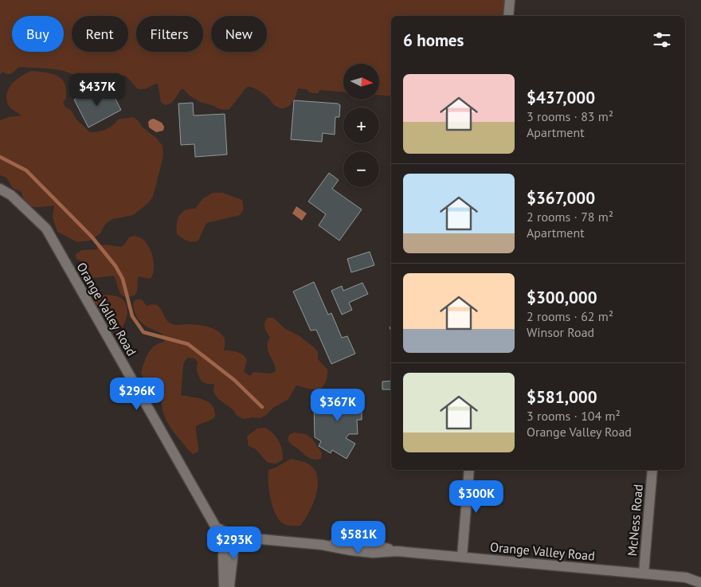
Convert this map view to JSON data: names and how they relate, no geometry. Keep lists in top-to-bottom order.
{
  "streets": {
    "street": ["Orange Valley Road", "McNess Road"]
  },
  "crossings": [
    ["Orange Valley Road", "McNess Road"]
  ],
  "north": "right",
  "page": {
    "chip": [
      "Buy",
      "Rent",
      "Filters",
      "New"
    ],
    "heading": "6 homes",
    "map_buttons": ["+", "−"],
    "list": [
      {
        "name": "$437,000",
        "note": "3 rooms · 83 m² · Apartment"
      },
      {
        "name": "$367,000",
        "note": "2 rooms · 78 m² · Apartment"
      },
      {
        "name": "$300,000",
        "note": "2 rooms · 62 m² · Winsor Road"
      },
      {
        "name": "$581,000",
        "note": "3 rooms · 104 m² · Orange Valley Road"
      }
    ],
    "price": [
      "$437K",
      "$296K",
      "$367K",
      "$300K",
      "$581K",
      "$293K"
    ]
  }
}
